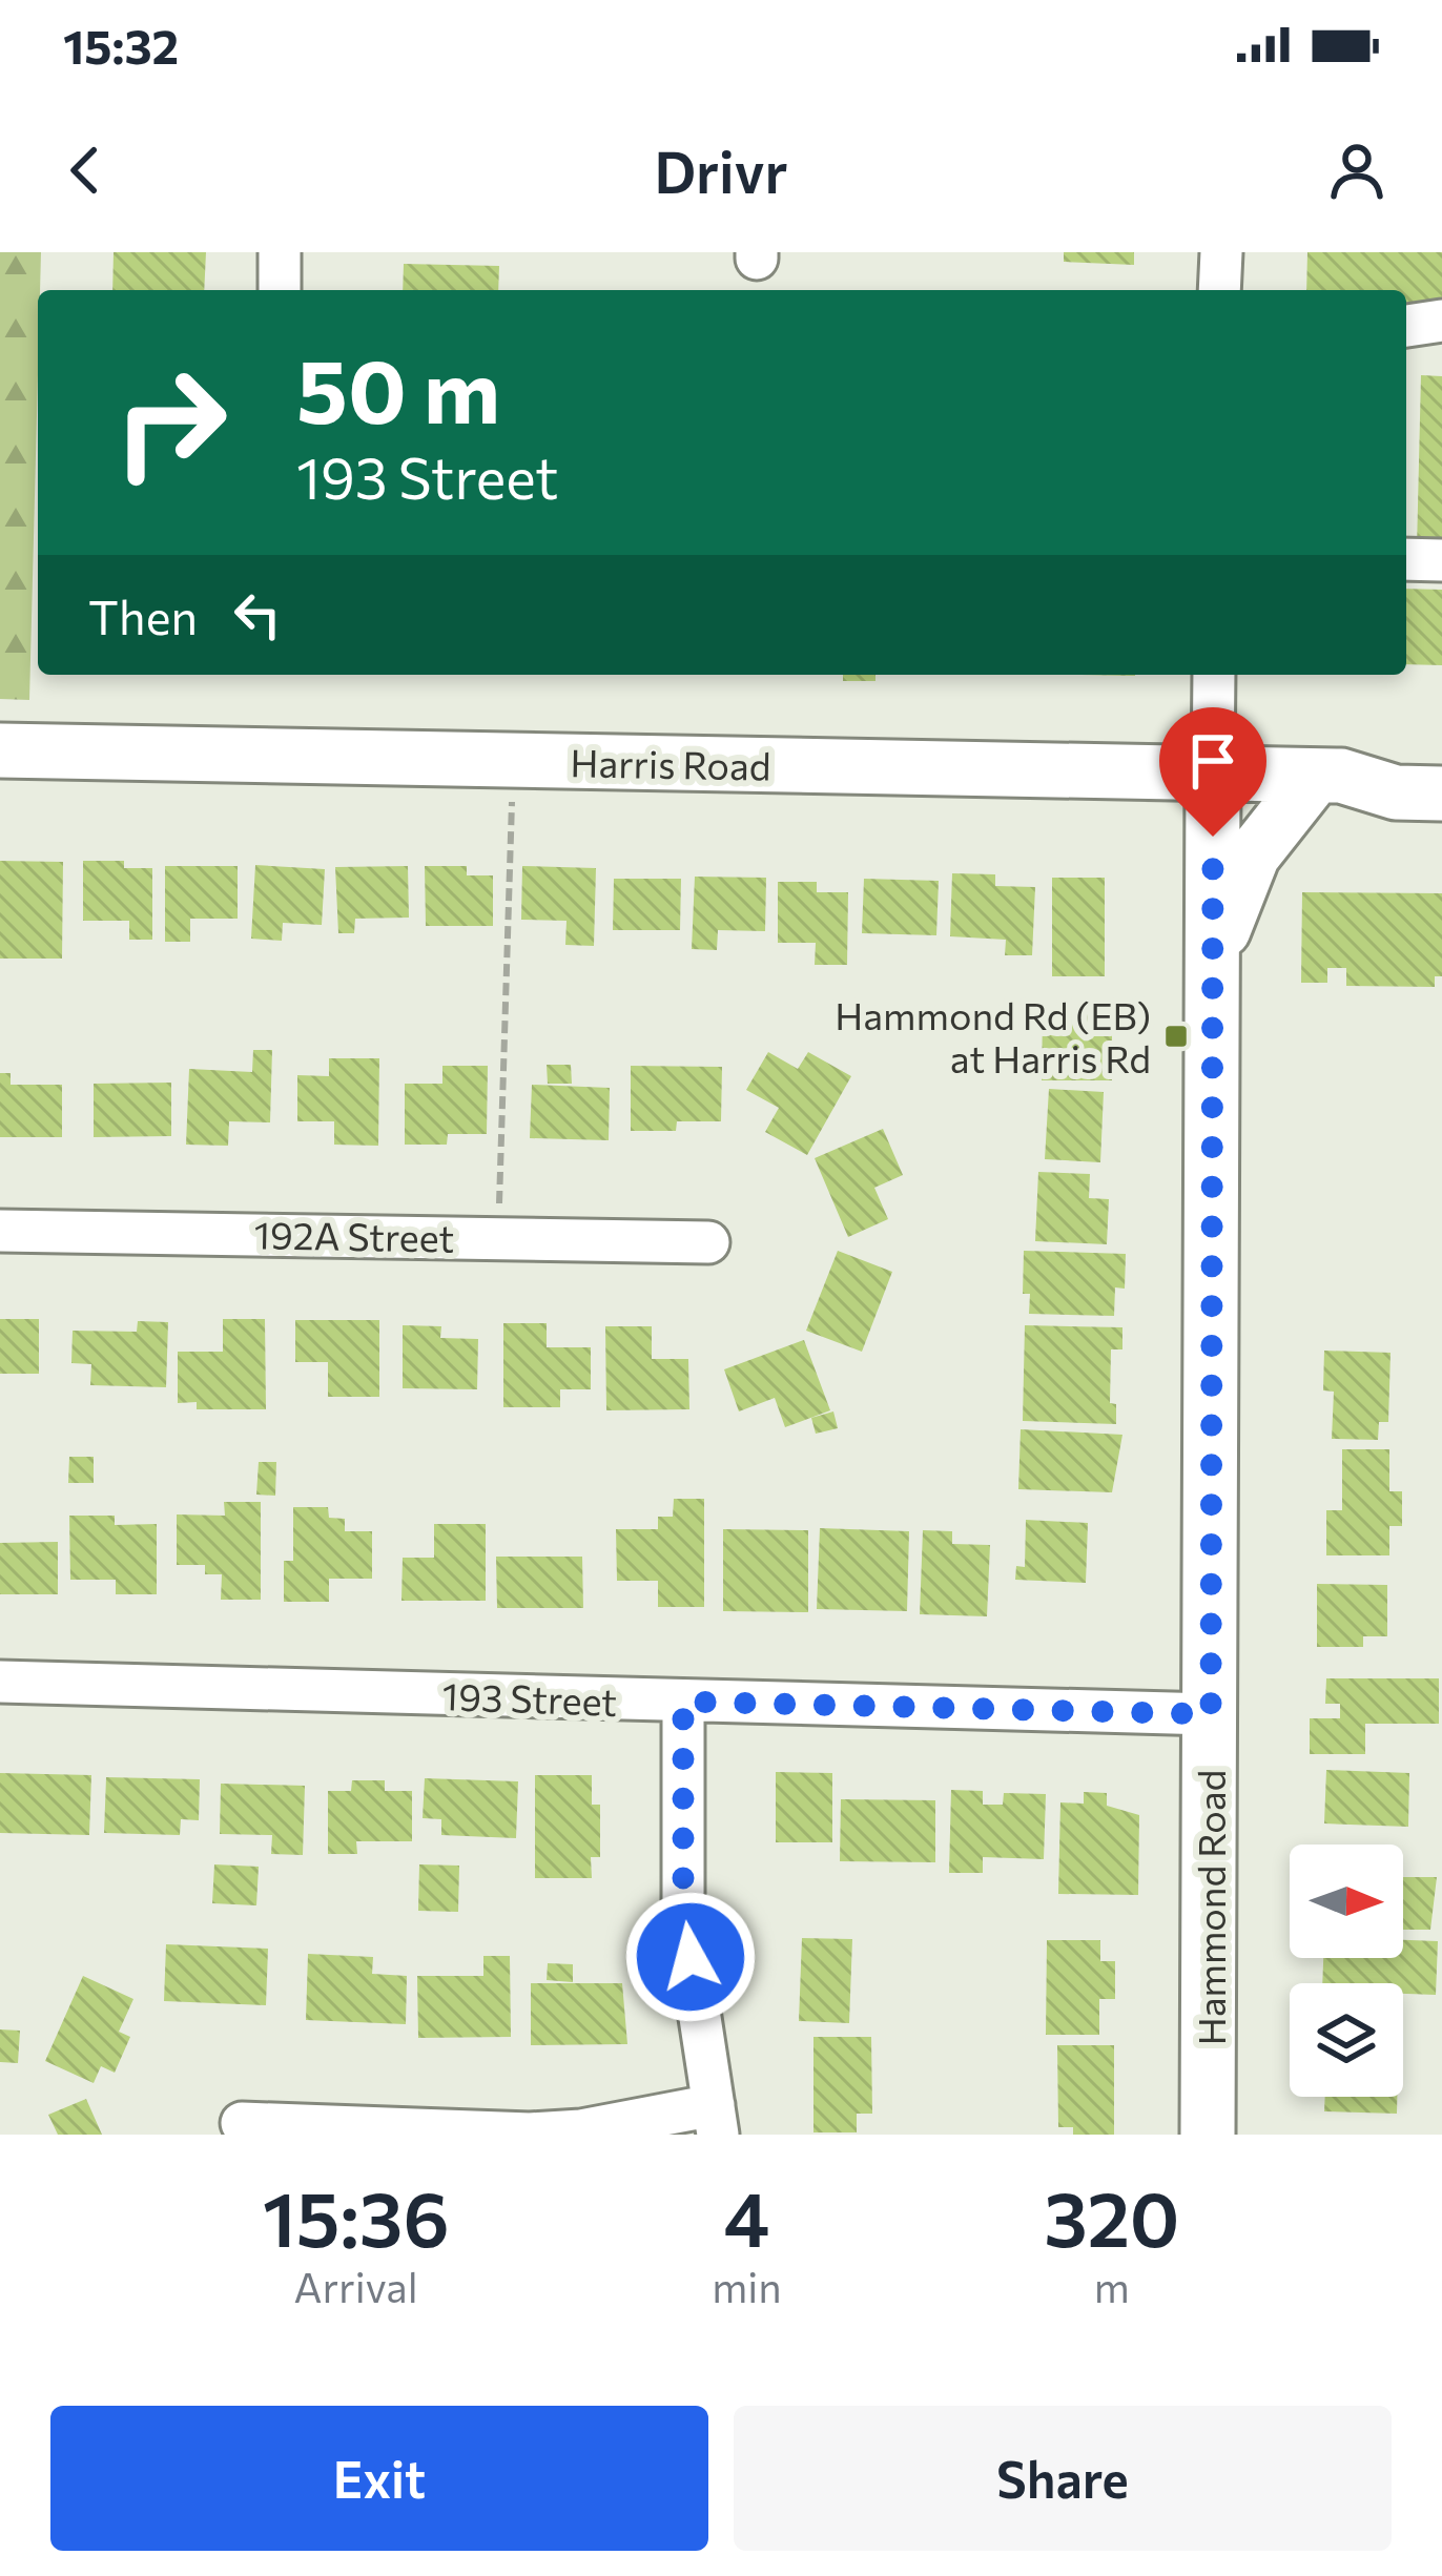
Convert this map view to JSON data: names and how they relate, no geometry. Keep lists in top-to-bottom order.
{
  "streets": {
    "main road": ["Harris Road", "Hammond Road"],
    "street": ["192A Street", "193 Street"]
  },
  "crossings": [
    ["Harris Road", "Hammond Road"],
    ["193 Street", "Hammond Road"]
  ],
  "places": {
    "transit": ["Hammond Rd (EB) at Harris Rd"]
  },
  "north": "right",
  "page": {
    "status": "15:32",
    "header": "Drivr",
    "turn": ["50 m", "193 Street"],
    "then": "Then",
    "eta": [
      "15:36",
      "Arrival",
      "4",
      "min",
      "320",
      "m"
    ],
    "buttons": ["Exit", "Share"]
  }
}
